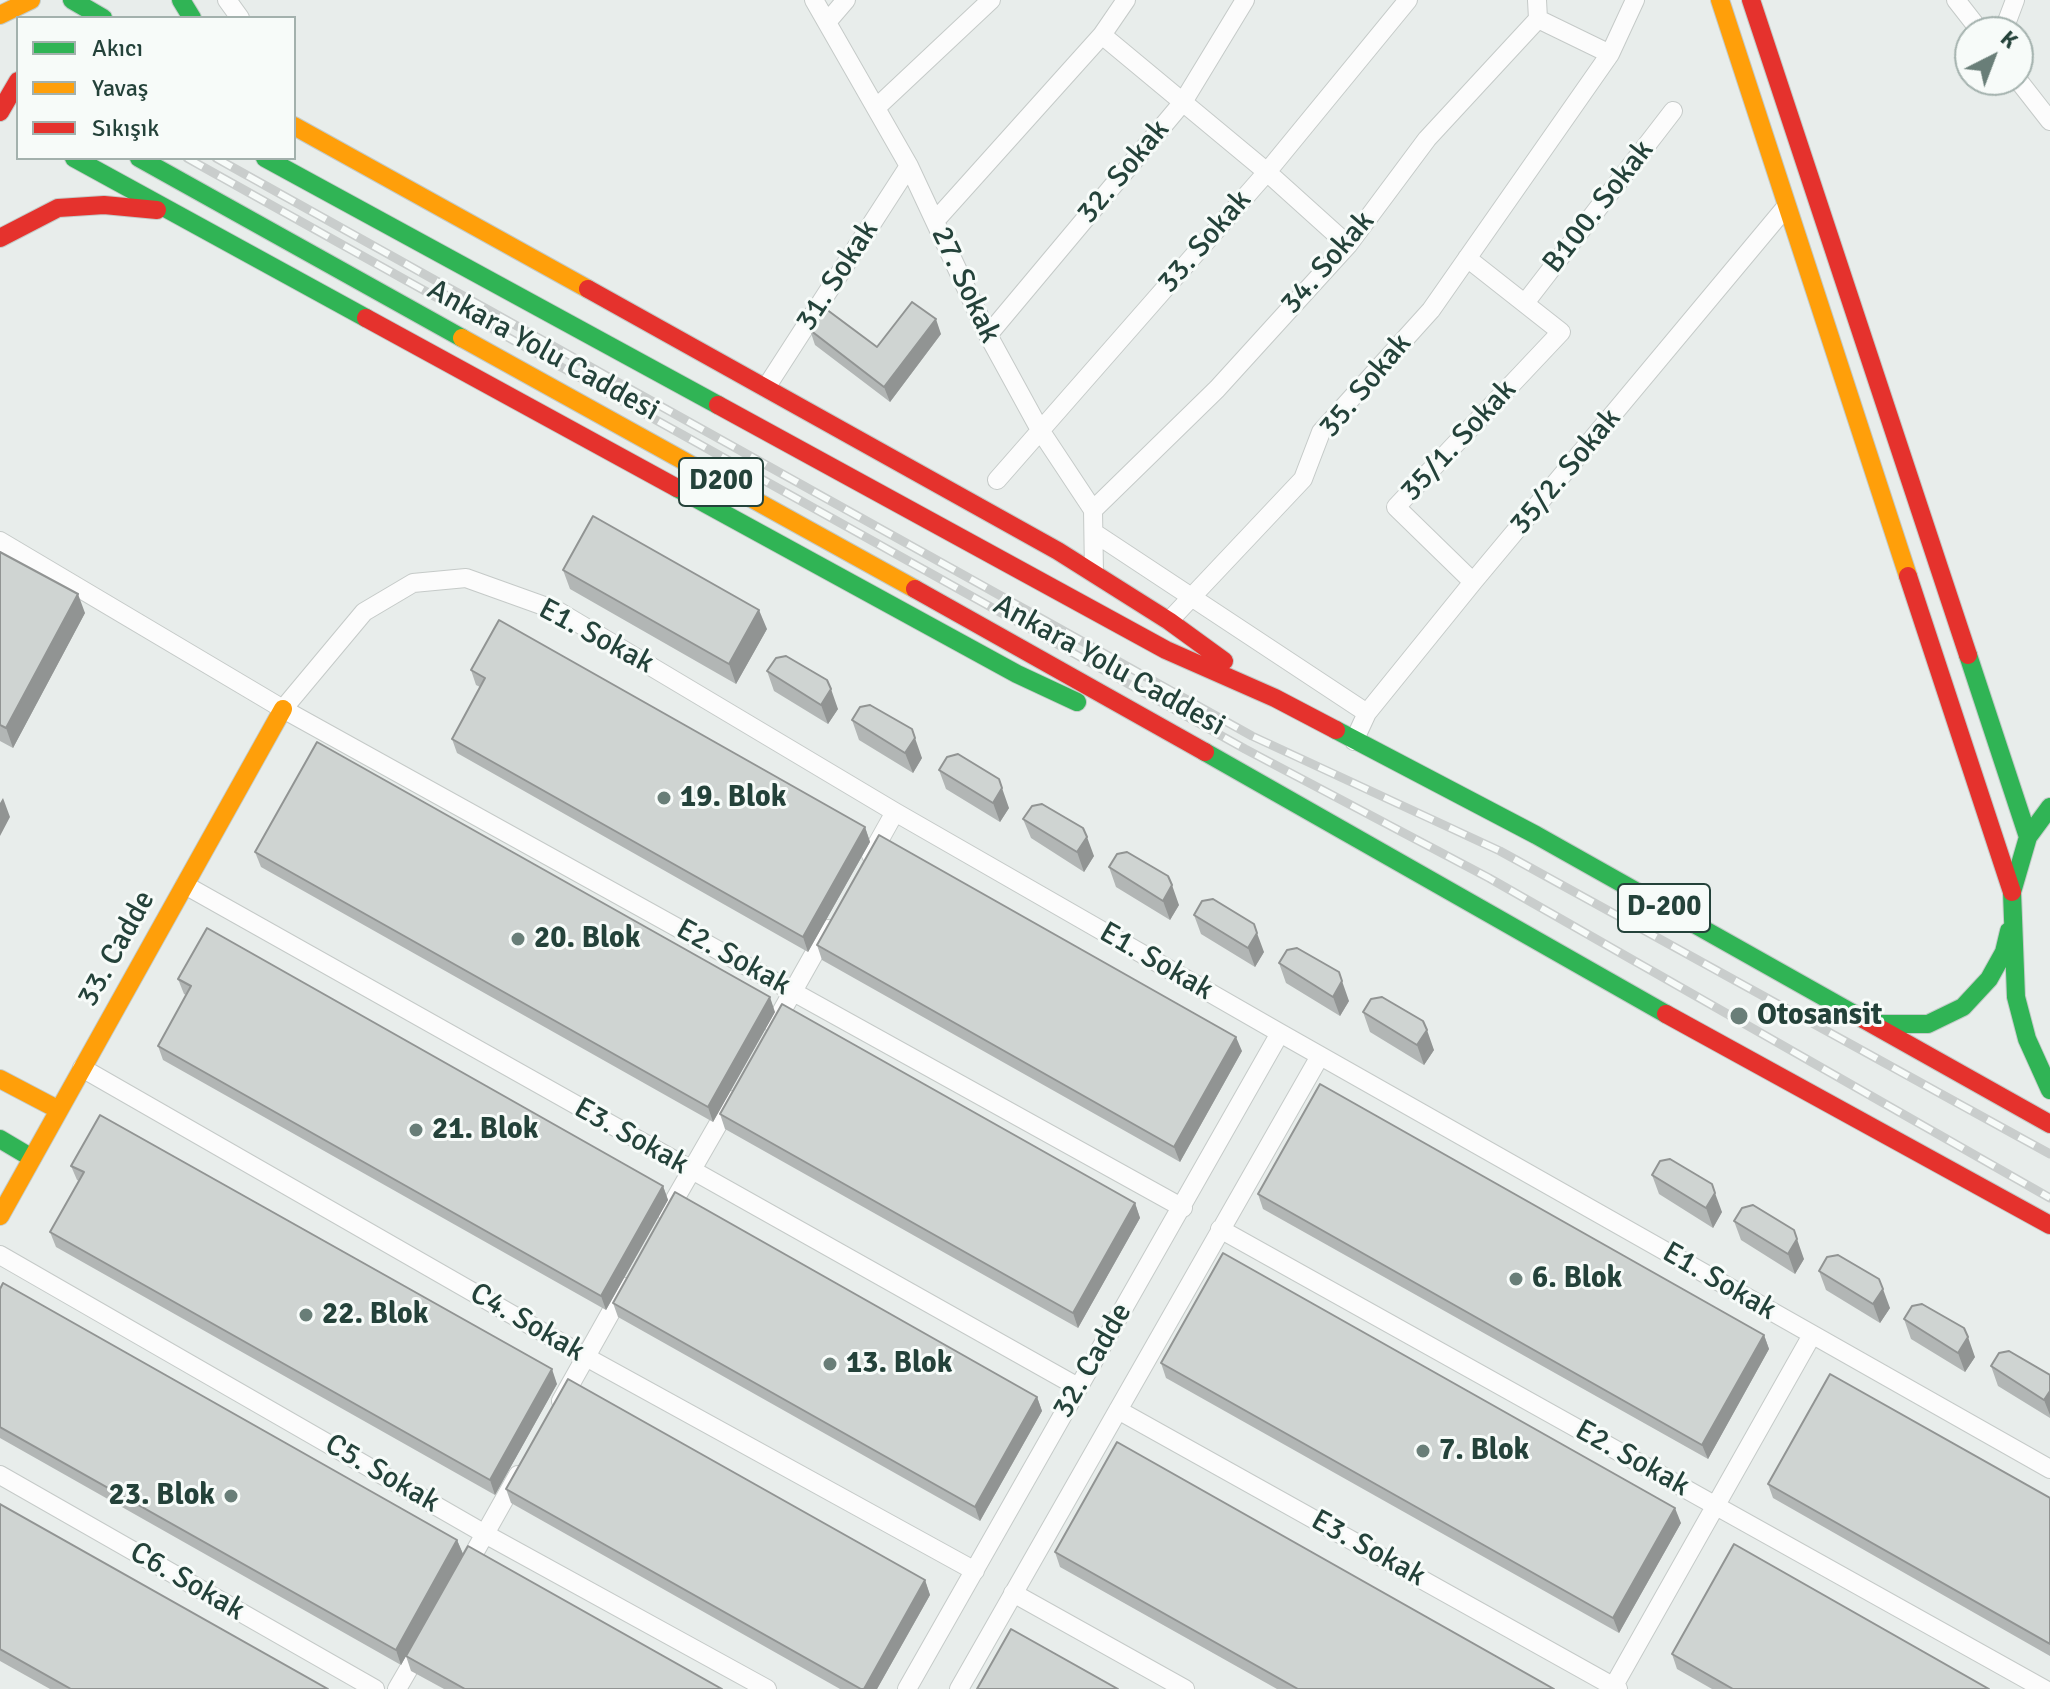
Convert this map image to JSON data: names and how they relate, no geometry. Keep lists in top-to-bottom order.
{
  "streets": {
    "main road": [
      "Ankara Yolu Caddesi",
      "D200",
      "D-200",
      "33. Cadde"
    ],
    "street": [
      "32. Sokak",
      "B100. Sokak",
      "33. Sokak",
      "34. Sokak",
      "31. Sokak",
      "27. Sokak",
      "35. Sokak",
      "35/1. Sokak",
      "35/2. Sokak",
      "E1. Sokak",
      "E2. Sokak",
      "E3. Sokak",
      "C4. Sokak",
      "32. Cadde",
      "C5. Sokak",
      "C6. Sokak"
    ]
  },
  "crossings": [
    ["32. Sokak", "27. Sokak"],
    ["B100. Sokak", "35/1. Sokak"],
    ["33. Sokak", "27. Sokak"],
    ["34. Sokak", "27. Sokak"],
    ["31. Sokak", "27. Sokak"],
    ["Ankara Yolu Caddesi", "35/2. Sokak"],
    ["35/1. Sokak", "35/2. Sokak"],
    ["E1. Sokak", "33. Cadde"],
    ["E1. Sokak", "E2. Sokak"],
    ["E1. Sokak", "32. Cadde"],
    ["33. Cadde", "E2. Sokak"],
    ["33. Cadde", "E3. Sokak"],
    ["33. Cadde", "C4. Sokak"],
    ["E2. Sokak", "32. Cadde"],
    ["E3. Sokak", "32. Cadde"],
    ["C4. Sokak", "32. Cadde"]
  ],
  "places": [
    "19. Blok",
    "20. Blok",
    "Otosansit",
    "21. Blok",
    "6. Blok",
    "22. Blok",
    "13. Blok",
    "7. Blok",
    "23. Blok"
  ],
  "legend": ["Akıcı", "Yavaş", "Sıkışık"],
  "north": "top right"
}
